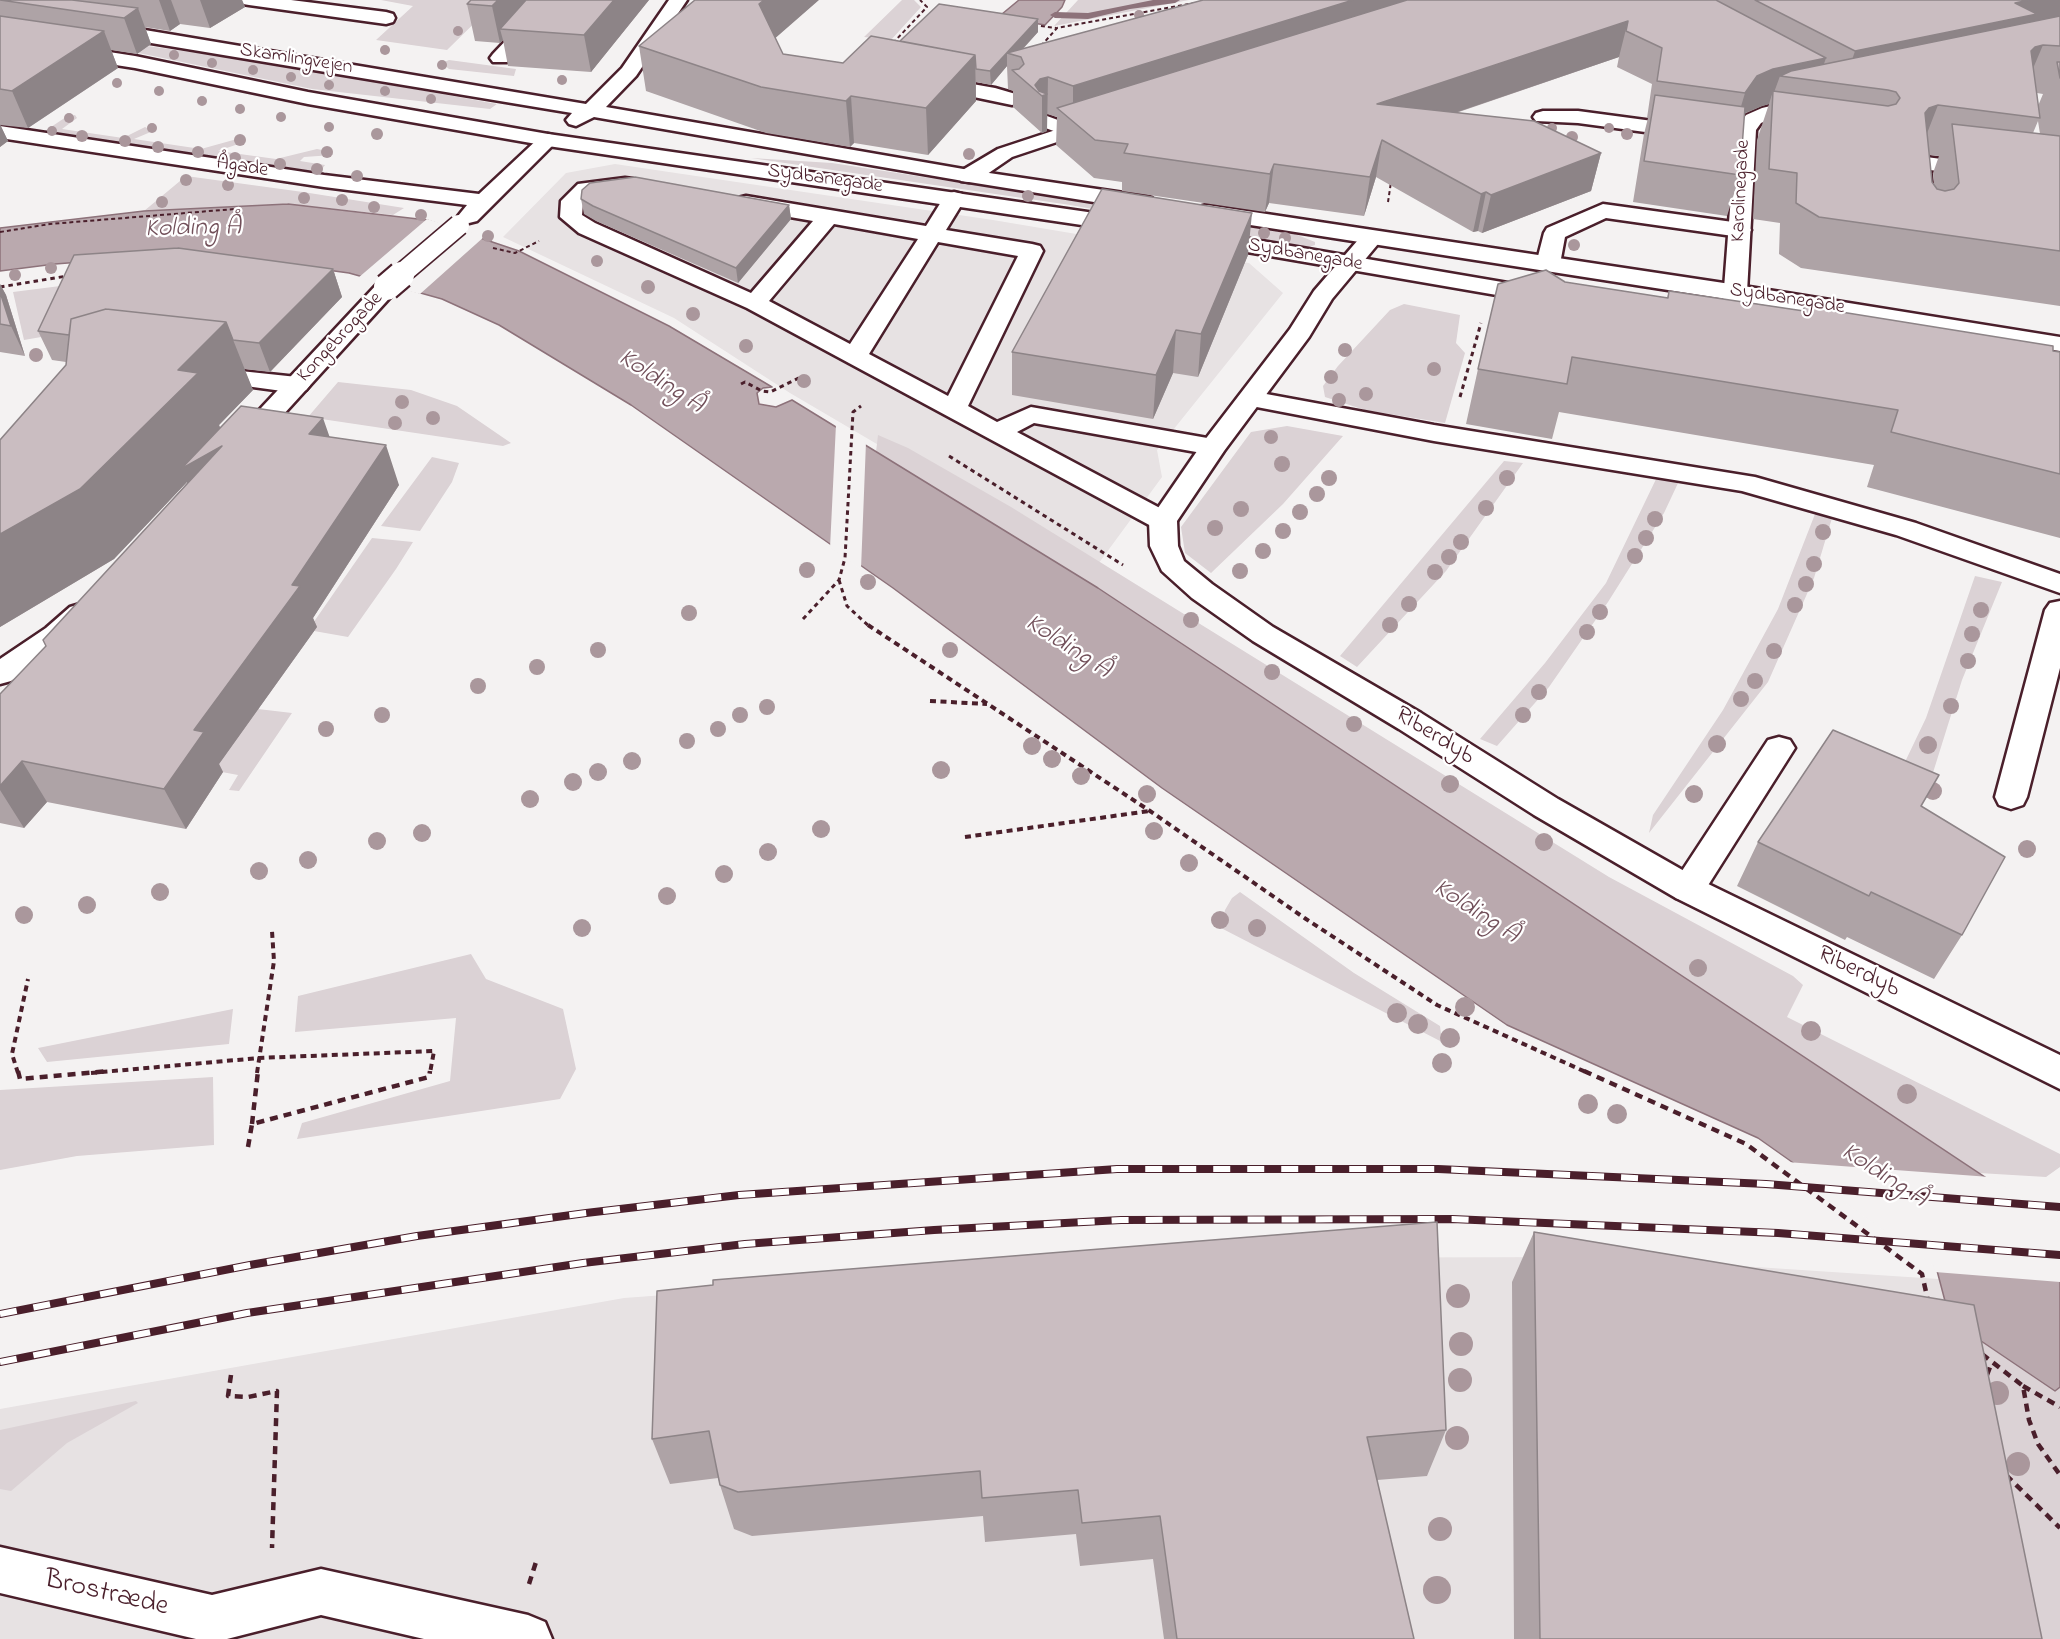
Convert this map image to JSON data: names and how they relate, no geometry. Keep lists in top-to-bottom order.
{
  "streets": {
    "street": [
      "Skamlingvejen",
      "Ågade",
      "Sydbanegade",
      "Karolinegade",
      "Kongebrogade",
      "Riberdyb",
      "Brostræde"
    ]
  },
  "crossings": [
    ["Skamlingvejen", "Sydbanegade"],
    ["Skamlingvejen", "Kongebrogade"],
    ["Ågade", "Kongebrogade"],
    ["Sydbanegade", "Karolinegade"],
    ["Sydbanegade", "Kongebrogade"]
  ],
  "water": ["Kolding Å"]
}
